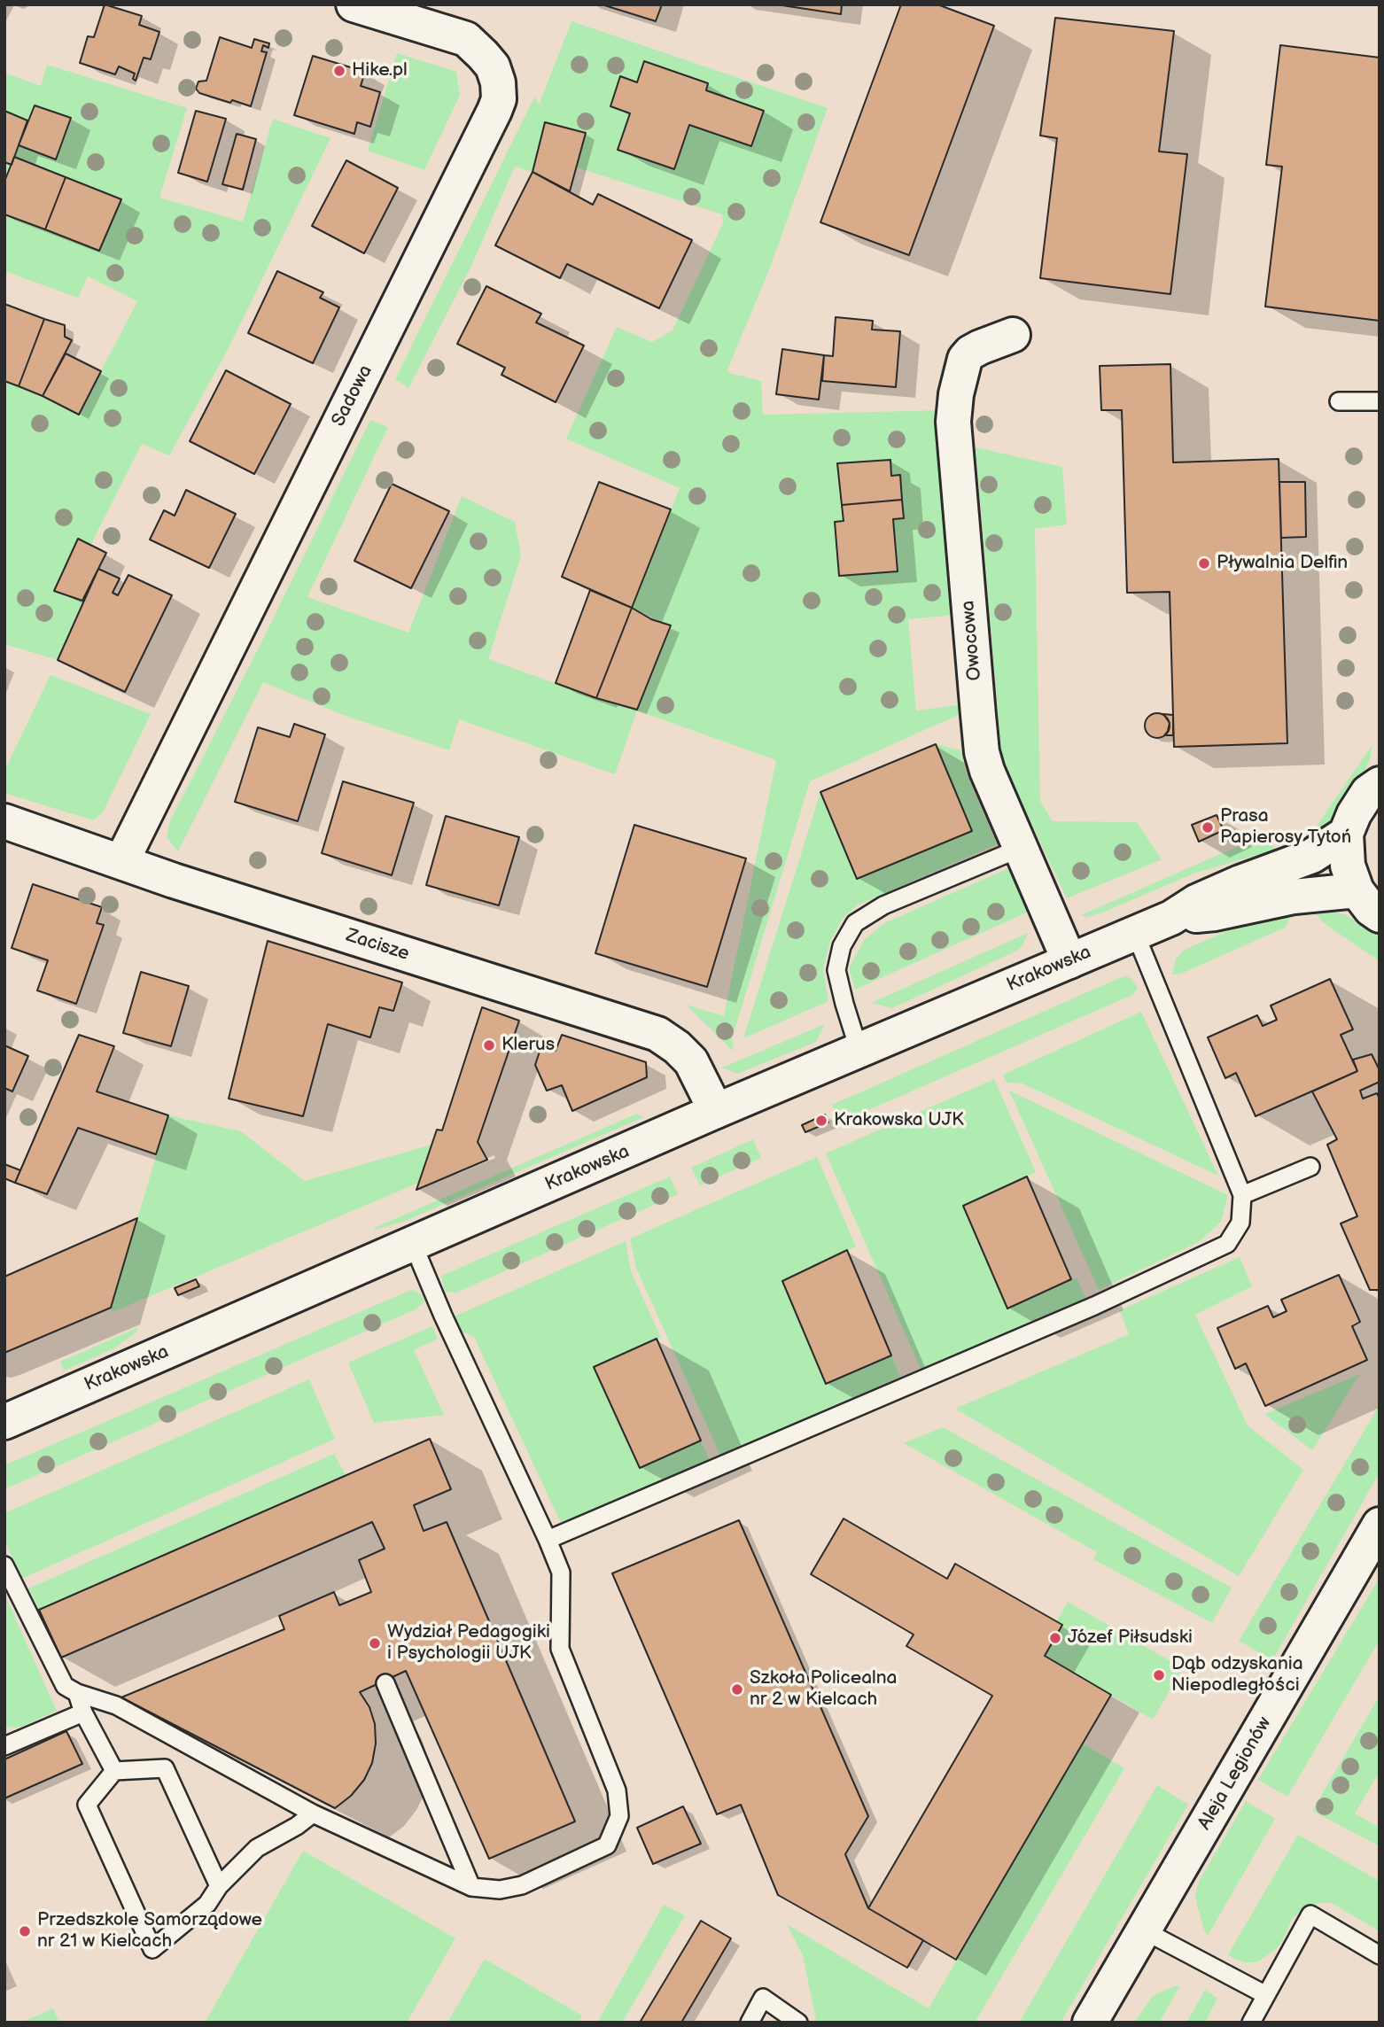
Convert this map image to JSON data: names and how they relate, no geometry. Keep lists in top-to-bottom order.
{
  "streets": {
    "street": [
      "Sadowa",
      "Owocowa",
      "Zacisze",
      "Krakowska",
      "Aleja Legionów"
    ]
  },
  "crossings": [
    ["Sadowa", "Zacisze"],
    ["Owocowa", "Krakowska"],
    ["Zacisze", "Krakowska"]
  ],
  "places": [
    "Hike.pl",
    "Pływalnia Delfin",
    "Prasa Papierosy Tytoń",
    "Klerus",
    "Krakowska UJK",
    "Józef Piłsudski",
    "Wydział Pedagogiki i Psychologii UJK",
    "Dąb odzyskania Niepodległości",
    "Szkoła Policealna nr 2 w Kielcach",
    "Przedszkole Samorządowe nr 21 w Kielcach"
  ]
}
